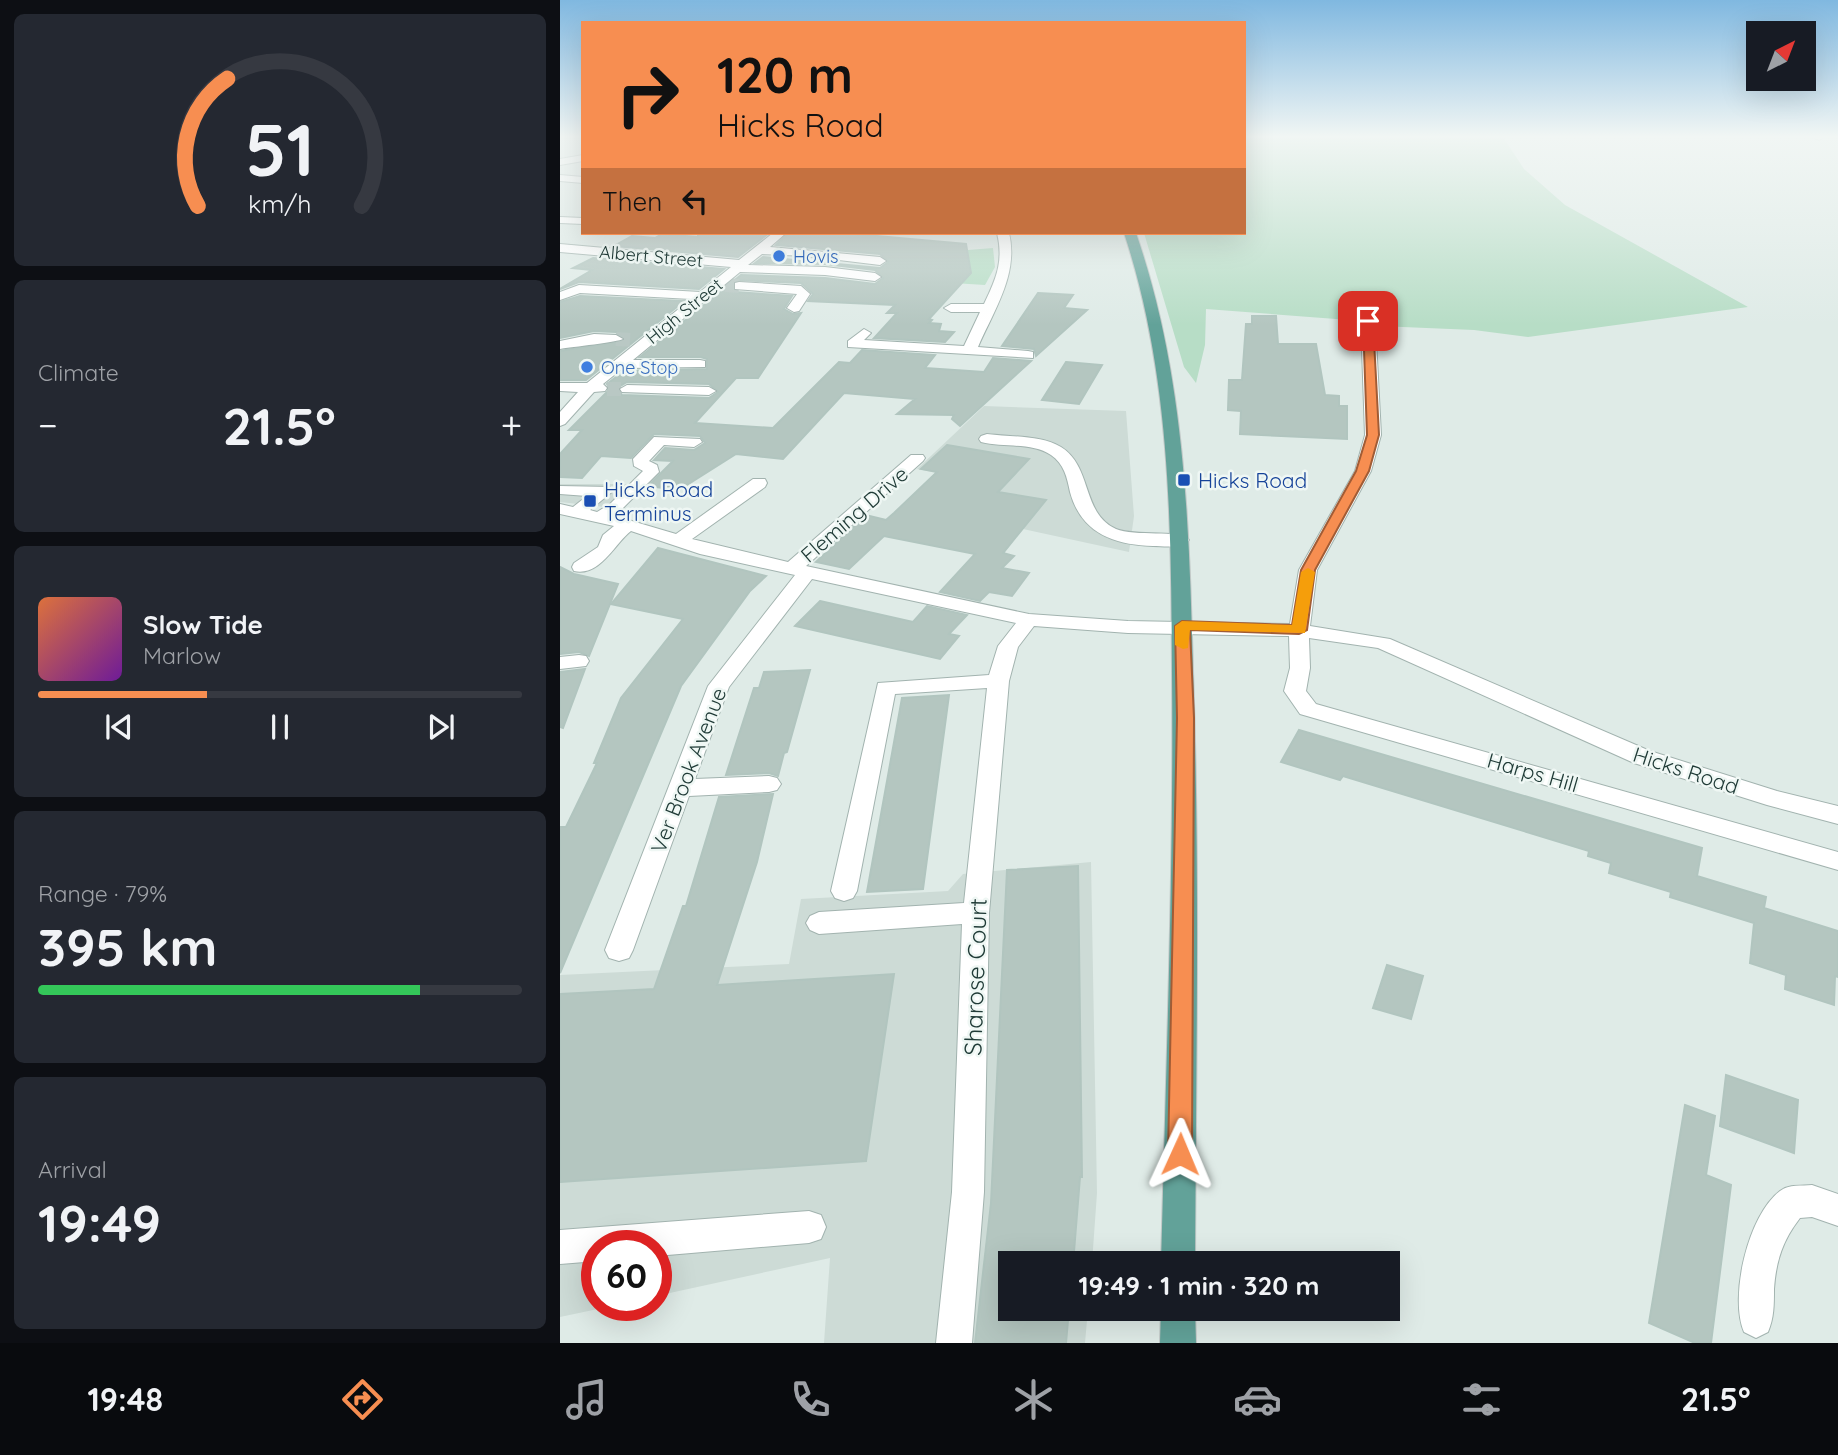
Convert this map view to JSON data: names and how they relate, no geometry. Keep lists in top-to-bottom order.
{
  "streets": {
    "street": [
      "Albert Street",
      "High Street",
      "Fleming Drive",
      "Ver Brook Avenue",
      "Hicks Road",
      "Harps Hill",
      "Sharose Court"
    ]
  },
  "crossings": [
    ["Albert Street", "High Street"],
    ["Fleming Drive", "Ver Brook Avenue"],
    ["Fleming Drive", "Hicks Road"],
    ["Ver Brook Avenue", "Hicks Road"],
    ["Hicks Road", "Harps Hill"],
    ["Hicks Road", "Sharose Court"]
  ],
  "places": {
    "other": ["Hovis", "One Stop"],
    "transit": ["Hicks Road", "Hicks Road Terminus"]
  },
  "north": "top right",
  "page": {
    "turn": ["120 m", "Hicks Road"],
    "then": "Then",
    "tile": [
      "Climate",
      ["Range · 79%", "395 km"],
      ["Arrival", "19:49"]
    ],
    "heat": ["−", "21.5°", "+"],
    "song": ["Slow Tide", "Marlow"],
    "limit": "60",
    "trip": "19:49 · 1 min · 320 m",
    "tabs": ["19:48", "21.5°"],
    "gauge": ["51", "km/h"]
  }
}
